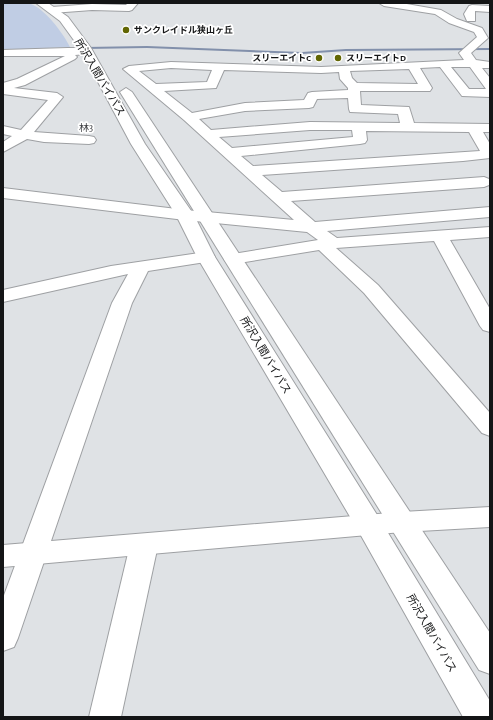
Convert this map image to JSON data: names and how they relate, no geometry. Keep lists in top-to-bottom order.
{
  "streets": {
    "main road": ["所沢入間バイパス"]
  },
  "districts": ["林3"],
  "places": ["サンクレイドル狭山ヶ丘", "スリーエイトC", "スリーエイトD"]
}
